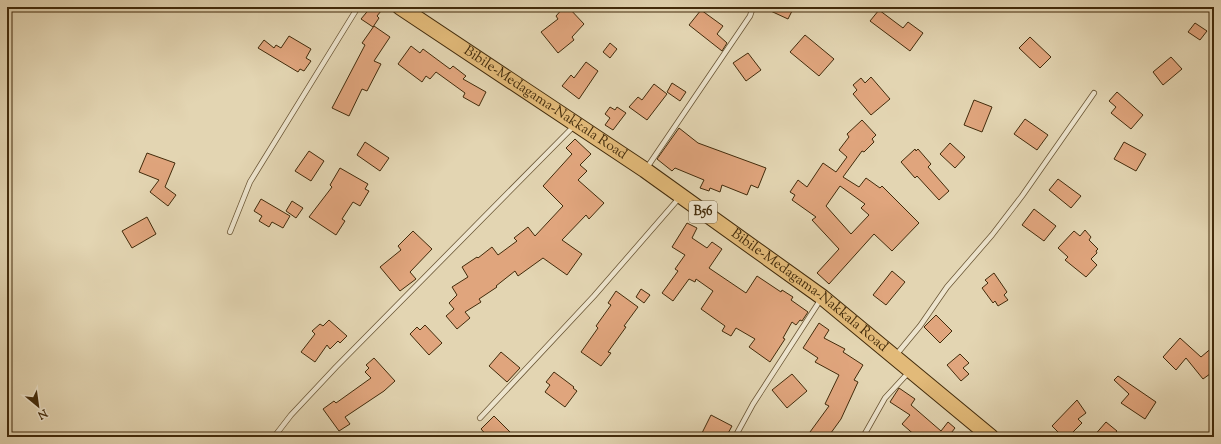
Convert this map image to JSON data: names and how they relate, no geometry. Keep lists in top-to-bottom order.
{
  "streets": {
    "main road": ["Bibile-Medagama-Nakkala Road", "B56"]
  },
  "north": "bottom right"
}
